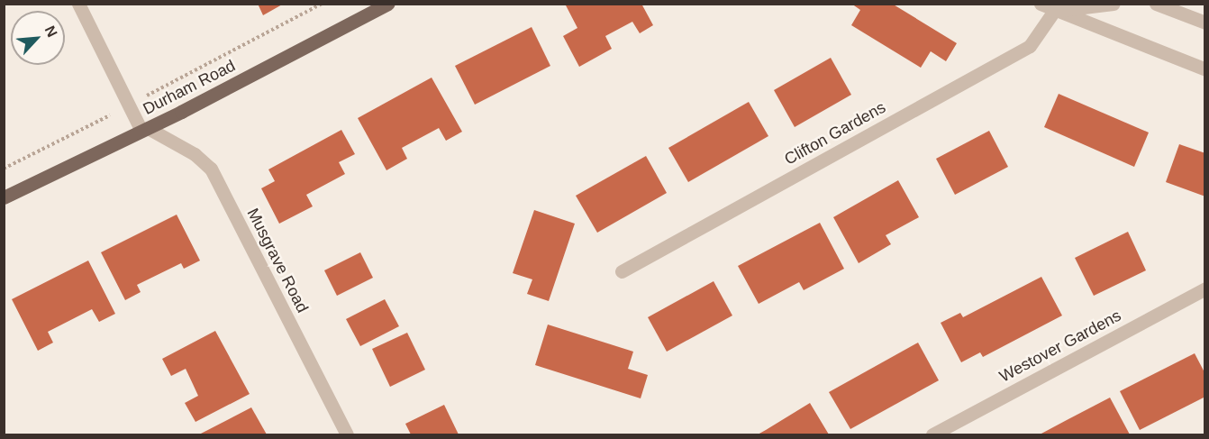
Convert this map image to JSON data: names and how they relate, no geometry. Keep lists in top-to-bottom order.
{
  "streets": {
    "main road": ["Durham Road"],
    "street": ["Clifton Gardens", "Musgrave Road", "Westover Gardens"]
  },
  "crossings": [
    ["Durham Road", "Musgrave Road"]
  ],
  "north": "top right"
}
